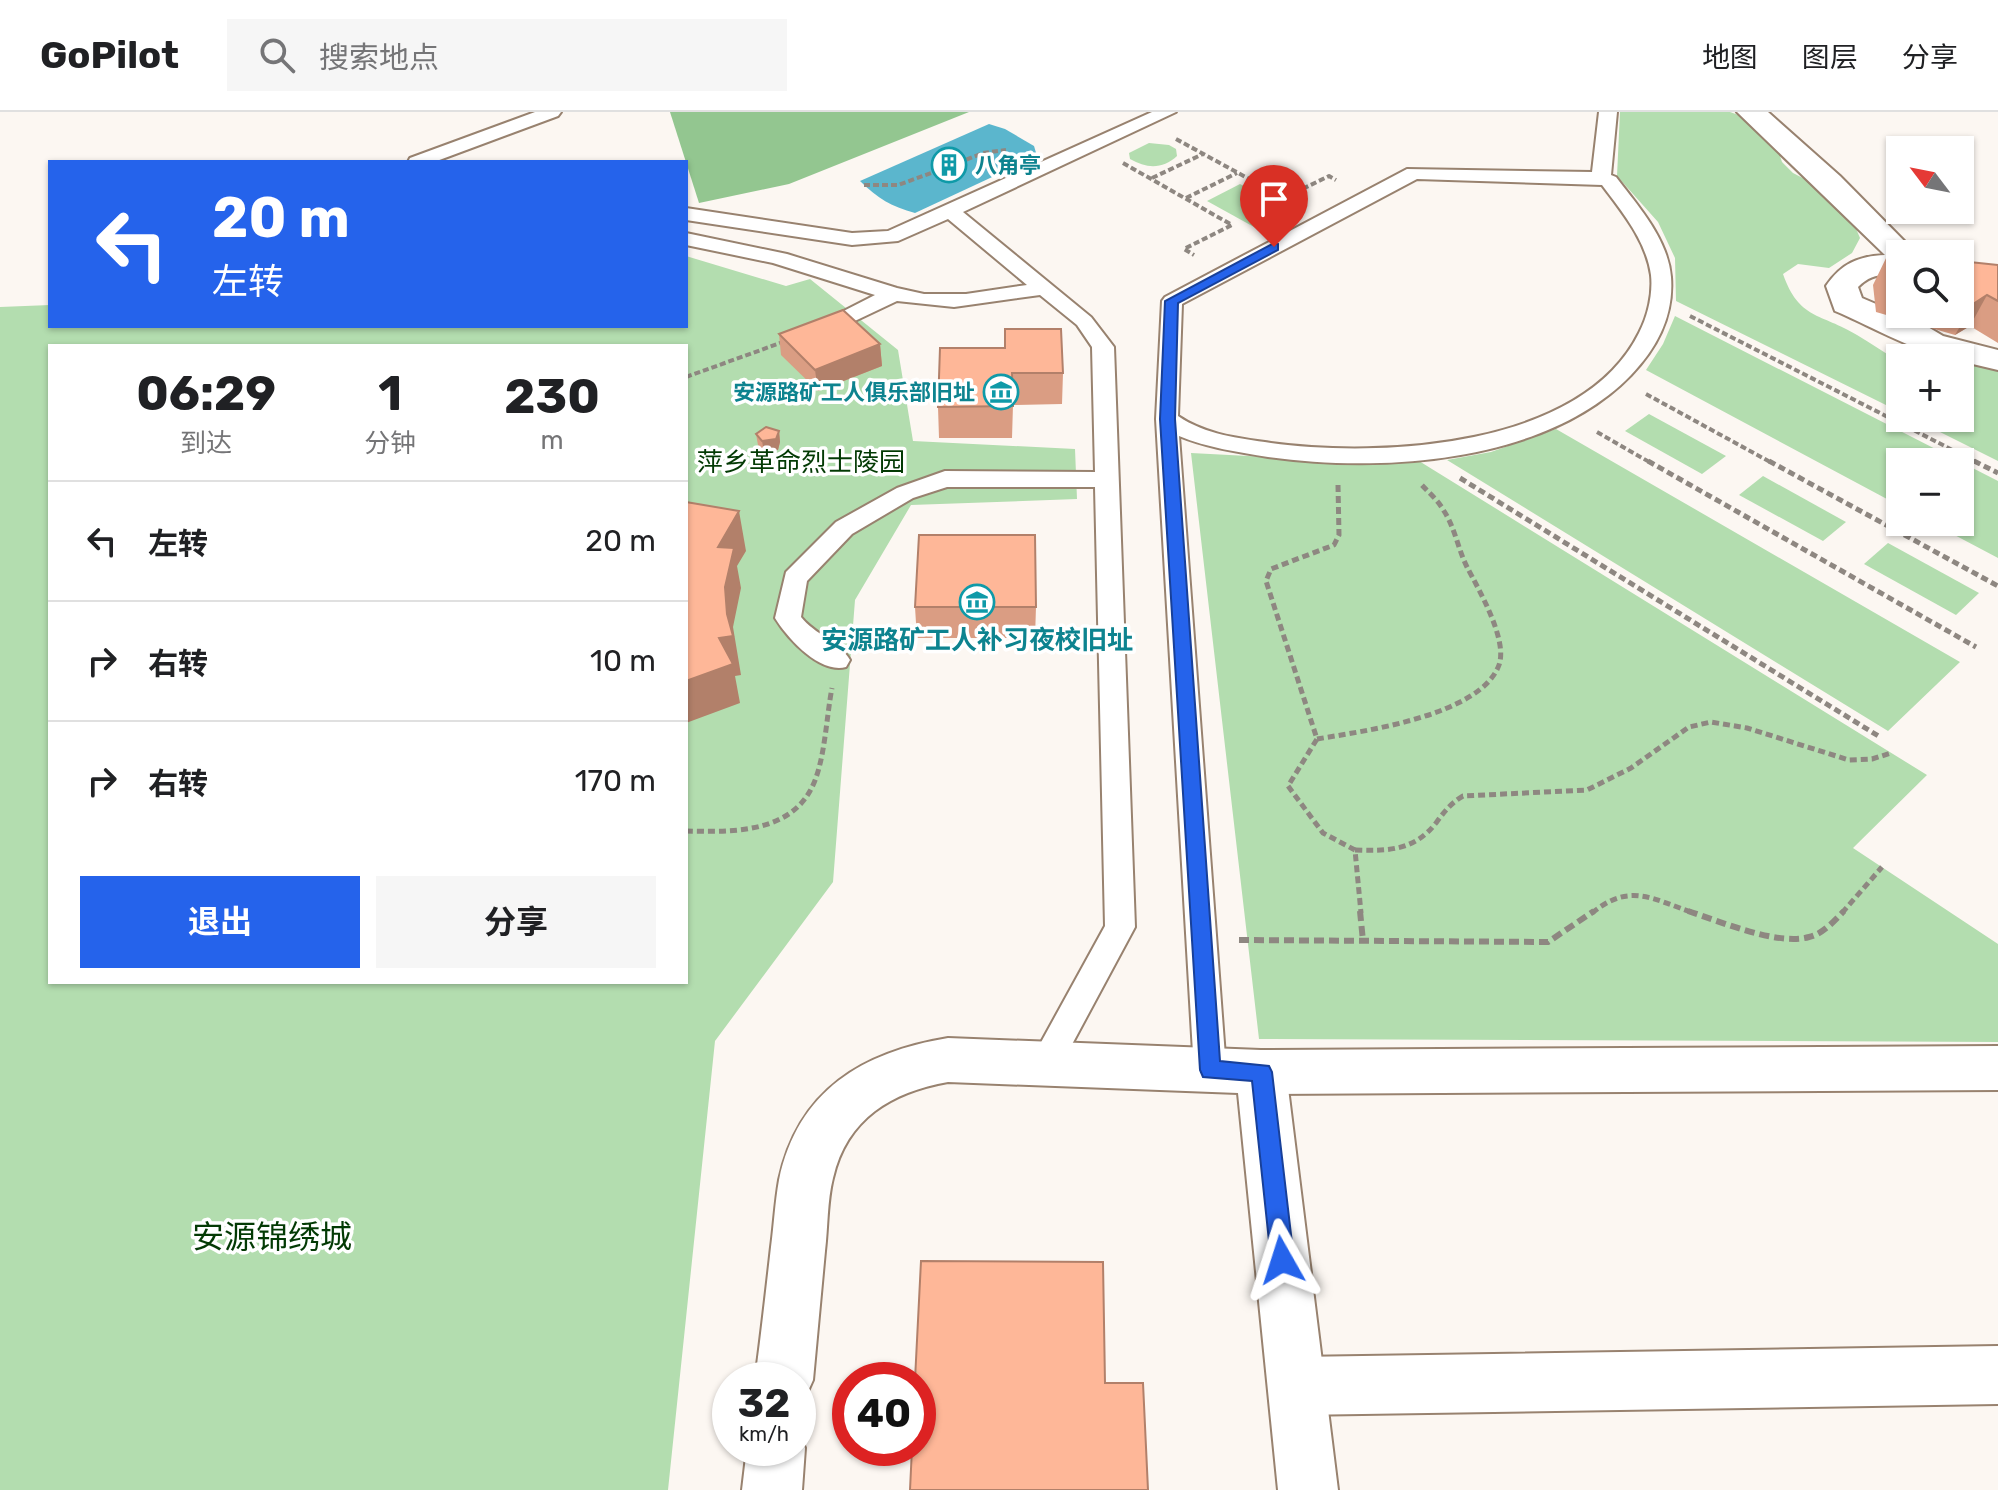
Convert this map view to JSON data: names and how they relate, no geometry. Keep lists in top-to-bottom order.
{
  "parks": ["萍乡革命烈士陵园", "安源锦绣城"],
  "places": {
    "building": ["八角亭"],
    "museum": ["安源路矿工人俱乐部旧址", "安源路矿工人补习夜校旧址"]
  },
  "north": "top left",
  "page": {
    "header": "GoPilot",
    "search": "搜索地点",
    "nav": ["地图", "图层", "分享"],
    "map_buttons": ["+", "−"],
    "turn": ["20 m", "左转"],
    "eta": [
      "06:29",
      "到达",
      "1",
      "分钟",
      "230",
      "m"
    ],
    "list": [
      {
        "name": "左转",
        "value": "20 m"
      },
      {
        "name": "右转",
        "value": "10 m"
      },
      {
        "name": "右转",
        "value": "170 m"
      }
    ],
    "buttons": ["退出", "分享"],
    "speed": "32 km/h",
    "limit": "40"
  }
}
